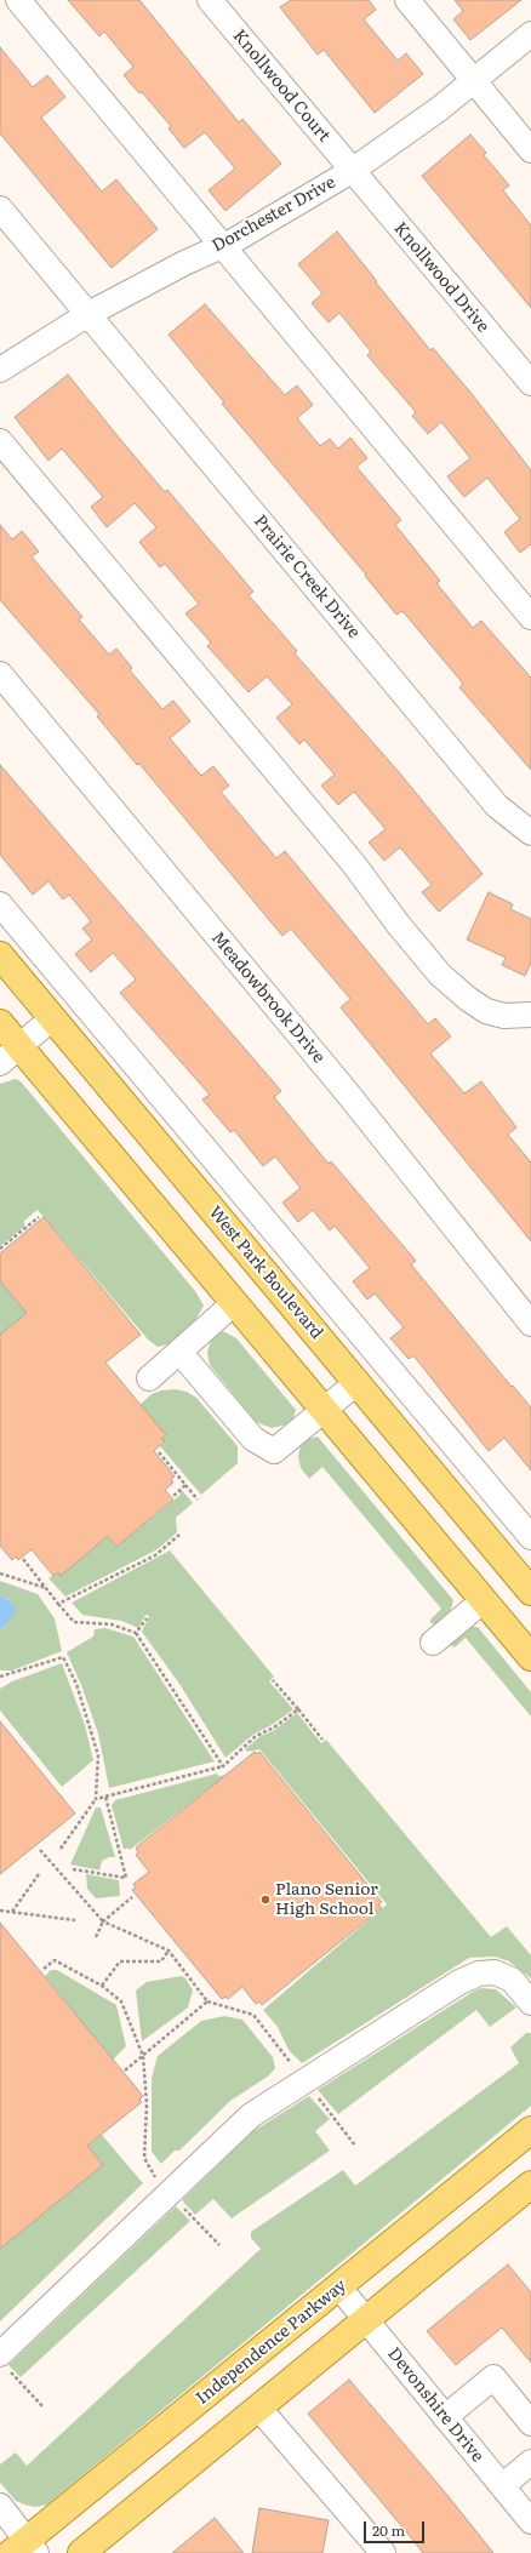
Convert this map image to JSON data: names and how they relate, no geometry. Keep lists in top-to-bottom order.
{
  "streets": {
    "main road": ["West Park Boulevard", "Independence Parkway"],
    "street": [
      "Knollwood Court",
      "Dorchester Drive",
      "Knollwood Drive",
      "Prairie Creek Drive",
      "Meadowbrook Drive",
      "Devonshire Drive"
    ]
  },
  "crossings": [
    ["Knollwood Court", "Dorchester Drive"],
    ["Knollwood Court", "Knollwood Drive"],
    ["Dorchester Drive", "Knollwood Drive"],
    ["Dorchester Drive", "Prairie Creek Drive"],
    ["Independence Parkway", "Devonshire Drive"]
  ],
  "places": ["Plano Senior High School"],
  "scale_bar": "20 m"
}
